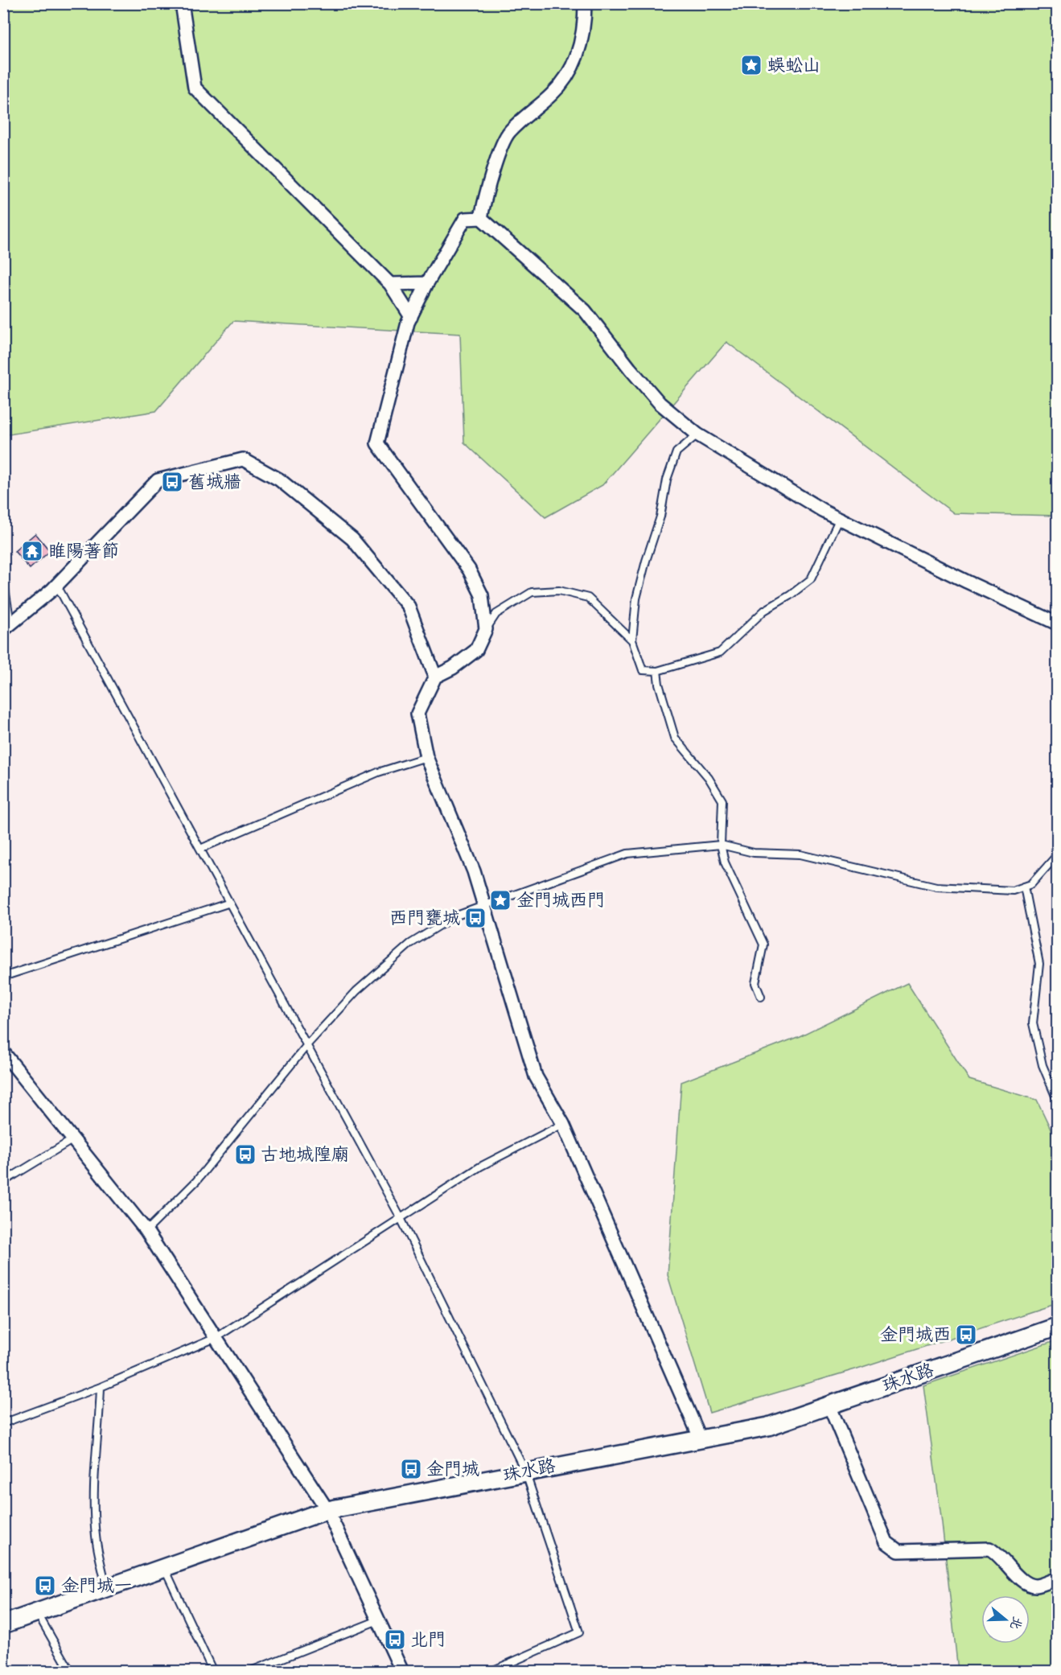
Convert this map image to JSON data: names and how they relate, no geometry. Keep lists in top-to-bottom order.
{
  "streets": {
    "main road": ["珠水路"]
  },
  "places": {
    "place": ["蜈蚣山", "金門城西門"],
    "bus stop": [
      "舊城牆",
      "西門甕城",
      "古地城隍廟",
      "金門城西",
      "金門城",
      "金門城一",
      "北門"
    ],
    "temple": ["睢陽著節"]
  },
  "north": "right"
}
